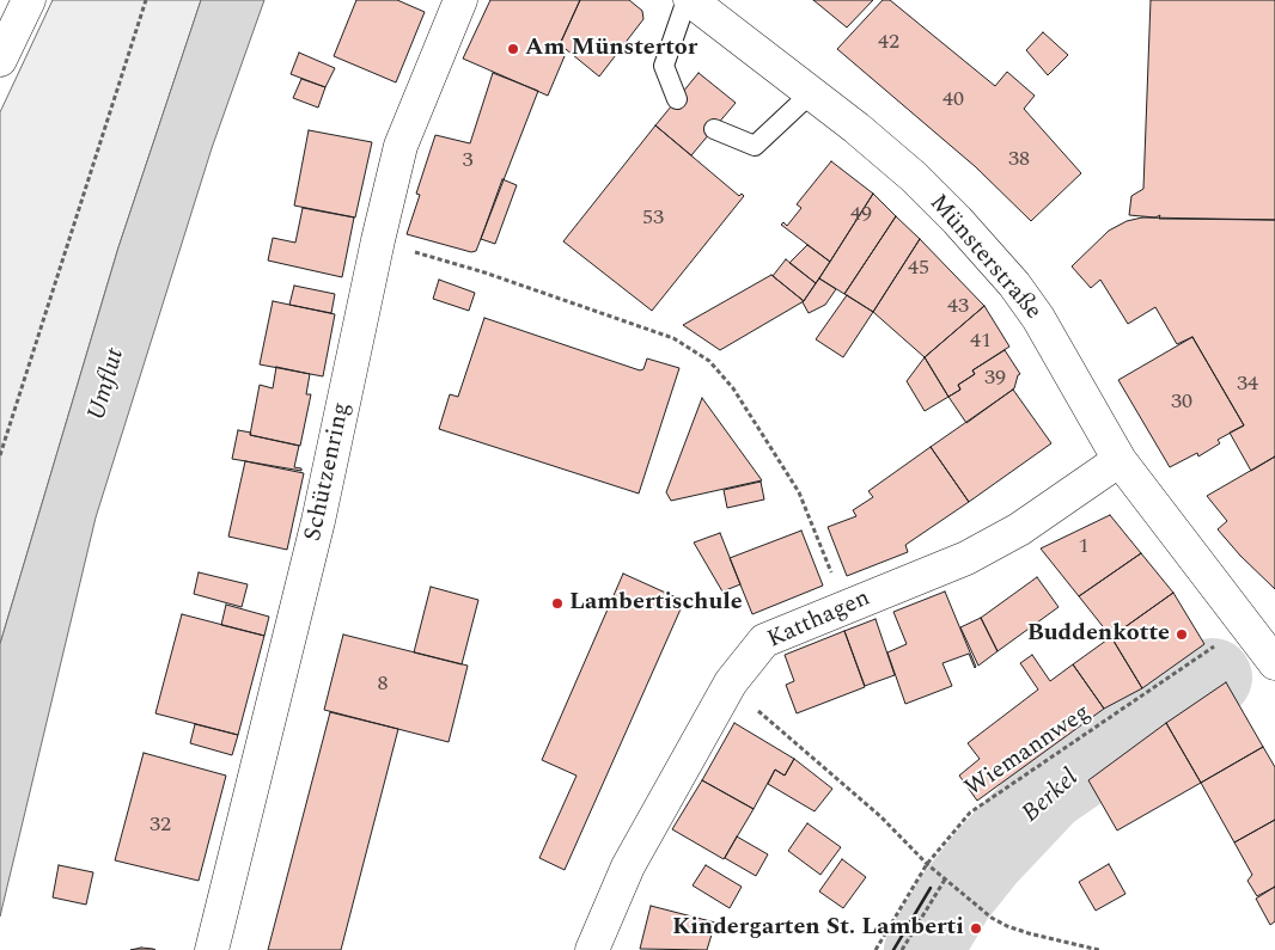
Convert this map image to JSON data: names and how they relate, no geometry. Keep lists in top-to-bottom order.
{
  "streets": {
    "street": ["Münsterstraße", "Schützenring", "Katthagen"],
    "path": ["Wiemannweg"]
  },
  "crossings": [
    ["Münsterstraße", "Katthagen"],
    ["Münsterstraße", "Wiemannweg"]
  ],
  "water": ["Umflut", "Berkel"],
  "places": [
    "Am Münstertor",
    "Lambertischule",
    "Buddenkotte",
    "Kindergarten St. Lamberti"
  ],
  "house_numbers": [
    "42",
    "40",
    "38",
    "3",
    "49",
    "53",
    "45",
    "43",
    "41",
    "39",
    "34",
    "30",
    "1",
    "8",
    "32"
  ]
}
